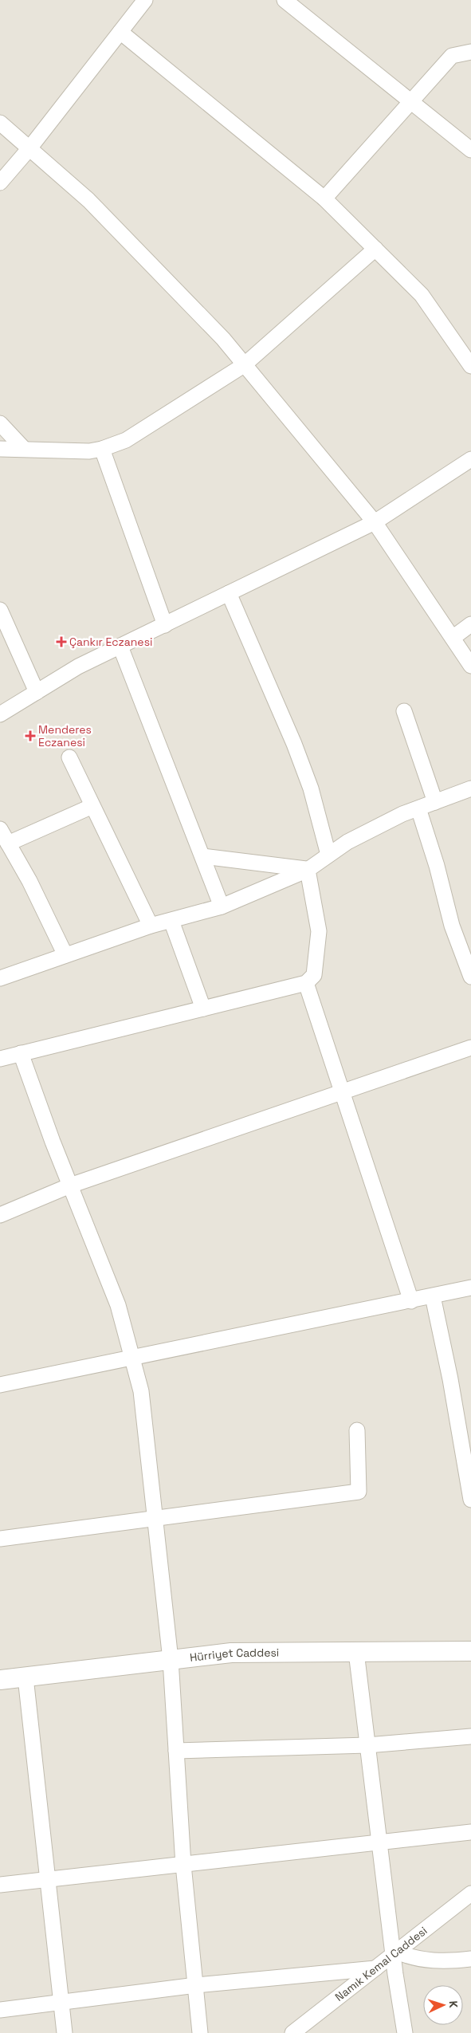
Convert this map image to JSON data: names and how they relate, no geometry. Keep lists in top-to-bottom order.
{
  "streets": {
    "street": ["Hürriyet Caddesi", "Namık Kemal Caddesi"]
  },
  "places": {
    "health": ["Çankır Eczanesi", "Menderes Eczanesi"]
  },
  "north": "right"
}
